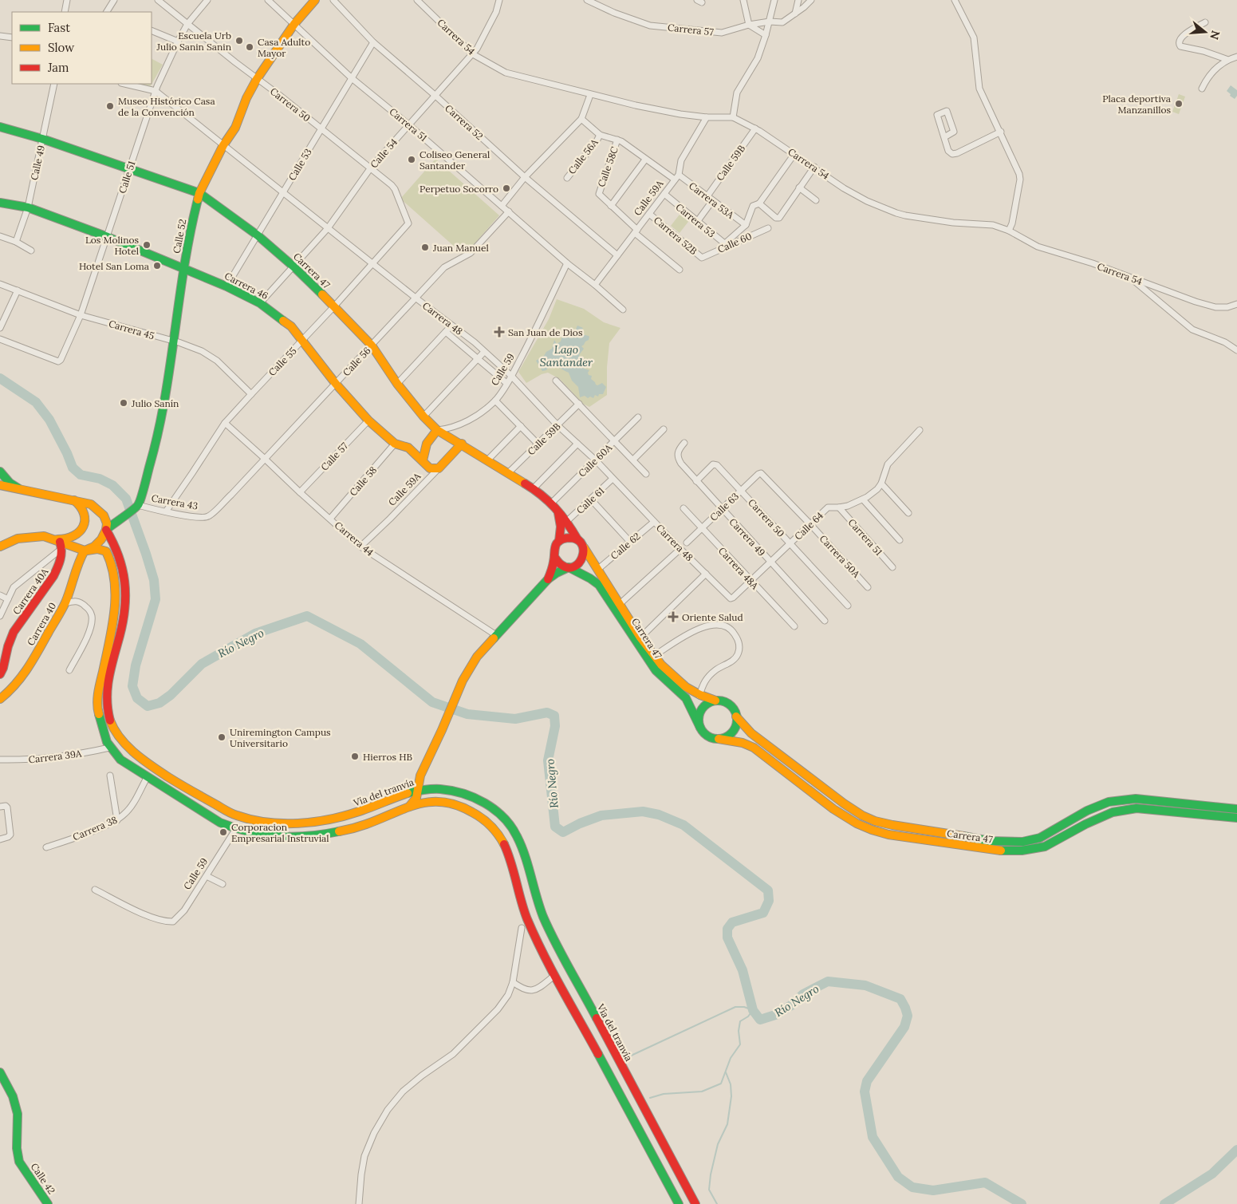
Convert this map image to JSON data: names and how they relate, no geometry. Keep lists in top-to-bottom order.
{
  "streets": {
    "street": [
      "Carrera 57",
      "Carrera 54",
      "Carrera 50",
      "Carrera 52",
      "Carrera 51",
      "Calle 54",
      "Calle 56A",
      "Calle 49",
      "Calle 59B",
      "Calle 53",
      "Calle 58C",
      "Calle 51",
      "Calle 59A",
      "Carrera 53A",
      "Carrera 53",
      "Carrera 52B",
      "Calle 52",
      "Calle 60",
      "Carrera 47",
      "Carrera 46",
      "Carrera 48",
      "Carrera 45",
      "Calle 55",
      "Calle 56",
      "Calle 59",
      "Calle 57",
      "Calle 60A",
      "Calle 58",
      "Calle 61",
      "Carrera 43",
      "Calle 63",
      "Calle 64",
      "Carrera 49",
      "Carrera 44",
      "Calle 62",
      "Carrera 50A",
      "Carrera 48A",
      "Carrera 40A",
      "Carrera 40",
      "Carrera 39A",
      "Vía del tranvía",
      "Carrera 38",
      "Calle 42"
    ]
  },
  "crossings": [
    ["Carrera 54", "Calle 54"],
    ["Carrera 54", "Calle 59B"],
    ["Carrera 54", "Calle 59A"],
    ["Carrera 50", "Calle 54"],
    ["Carrera 50", "Calle 53"],
    ["Carrera 50", "Calle 51"],
    ["Carrera 50", "Calle 52"],
    ["Carrera 50", "Calle 55"],
    ["Carrera 50", "Calle 63"],
    ["Carrera 50", "Calle 64"],
    ["Carrera 50", "Carrera 49"],
    ["Carrera 52", "Calle 54"],
    ["Carrera 52", "Calle 53"],
    ["Carrera 52", "Calle 59A"],
    ["Carrera 51", "Calle 54"],
    ["Carrera 51", "Calle 53"],
    ["Carrera 51", "Calle 59A"],
    ["Carrera 51", "Calle 52"],
    ["Carrera 51", "Calle 56"],
    ["Carrera 51", "Calle 59"],
    ["Carrera 51", "Calle 64"],
    ["Calle 54", "Carrera 47"],
    ["Calle 54", "Carrera 46"],
    ["Calle 54", "Carrera 48"],
    ["Calle 49", "Carrera 47"],
    ["Calle 49", "Carrera 46"],
    ["Calle 59B", "Carrera 53A"],
    ["Calle 59B", "Carrera 47"],
    ["Calle 59B", "Carrera 48"],
    ["Calle 53", "Carrera 47"],
    ["Calle 53", "Carrera 46"],
    ["Calle 53", "Carrera 48"],
    ["Calle 51", "Carrera 47"],
    ["Calle 51", "Carrera 46"],
    ["Calle 51", "Carrera 48"],
    ["Calle 51", "Carrera 45"],
    ["Calle 59A", "Carrera 53A"],
    ["Calle 59A", "Carrera 53"],
    ["Calle 59A", "Carrera 52B"],
    ["Calle 59A", "Carrera 47"],
    ["Calle 59A", "Carrera 46"],
    ["Calle 59A", "Carrera 44"],
    ["Carrera 53", "Calle 60"],
    ["Carrera 52B", "Calle 60"],
    ["Calle 52", "Carrera 47"],
    ["Calle 52", "Carrera 46"],
    ["Calle 52", "Carrera 48"],
    ["Calle 52", "Carrera 45"],
    ["Calle 52", "Carrera 43"],
    ["Carrera 47", "Calle 55"],
    ["Carrera 47", "Calle 56"],
    ["Carrera 47", "Calle 59"],
    ["Carrera 47", "Calle 60A"],
    ["Carrera 47", "Calle 61"],
    ["Carrera 47", "Calle 62"],
    ["Carrera 46", "Calle 55"],
    ["Carrera 46", "Calle 56"],
    ["Carrera 46", "Calle 57"],
    ["Carrera 46", "Calle 58"],
    ["Carrera 48", "Calle 55"],
    ["Carrera 48", "Calle 56"],
    ["Carrera 48", "Calle 59"],
    ["Carrera 48", "Calle 60A"],
    ["Carrera 48", "Calle 61"],
    ["Carrera 48", "Calle 64"],
    ["Carrera 48", "Calle 62"],
    ["Carrera 45", "Calle 55"],
    ["Calle 55", "Carrera 43"],
    ["Calle 55", "Carrera 44"],
    ["Calle 56", "Carrera 43"],
    ["Calle 56", "Carrera 44"],
    ["Calle 57", "Carrera 44"],
    ["Calle 58", "Carrera 44"],
    ["Carrera 43", "Carrera 40"],
    ["Carrera 43", "Vía del tranvía"],
    ["Calle 63", "Carrera 49"],
    ["Calle 63", "Carrera 50A"],
    ["Calle 63", "Carrera 48A"],
    ["Calle 64", "Carrera 49"],
    ["Calle 64", "Carrera 50A"],
    ["Calle 64", "Carrera 48A"]
  ],
  "water": ["Lago Santander", "Río Negro"],
  "places": {
    "other": [
      "Escuela Urb Julio Sanin Sanin",
      "Casa Adulto Mayor",
      "Placa deportiva Manzanillos",
      "Museo Histórico Casa de la Convención",
      "Coliseo General Santander",
      "Perpetuo Socorro",
      "Los Molinos Hotel",
      "Juan Manuel",
      "Hotel San Loma",
      "Julio Sanín",
      "Uniremington Campus Universitario",
      "Hierros HB",
      "Corporacion Empresarial Instruvial"
    ],
    "health": ["San Juan de Dios", "Oriente Salud"]
  },
  "legend": ["Fast", "Slow", "Jam"],
  "north": "right"
}
